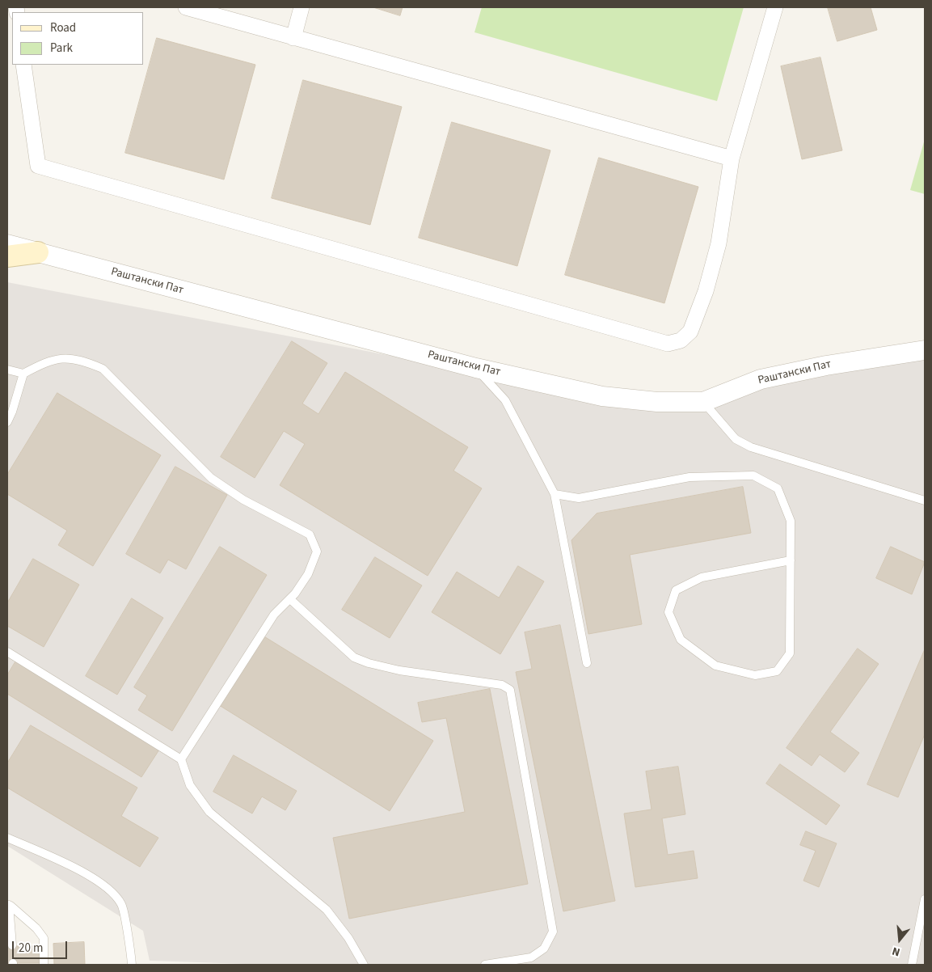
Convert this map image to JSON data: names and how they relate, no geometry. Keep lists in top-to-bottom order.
{
  "streets": {
    "street": ["Раштански Пат"]
  },
  "legend": ["Road", "Park"],
  "scale_bar": "20 m",
  "north": "bottom"
}
